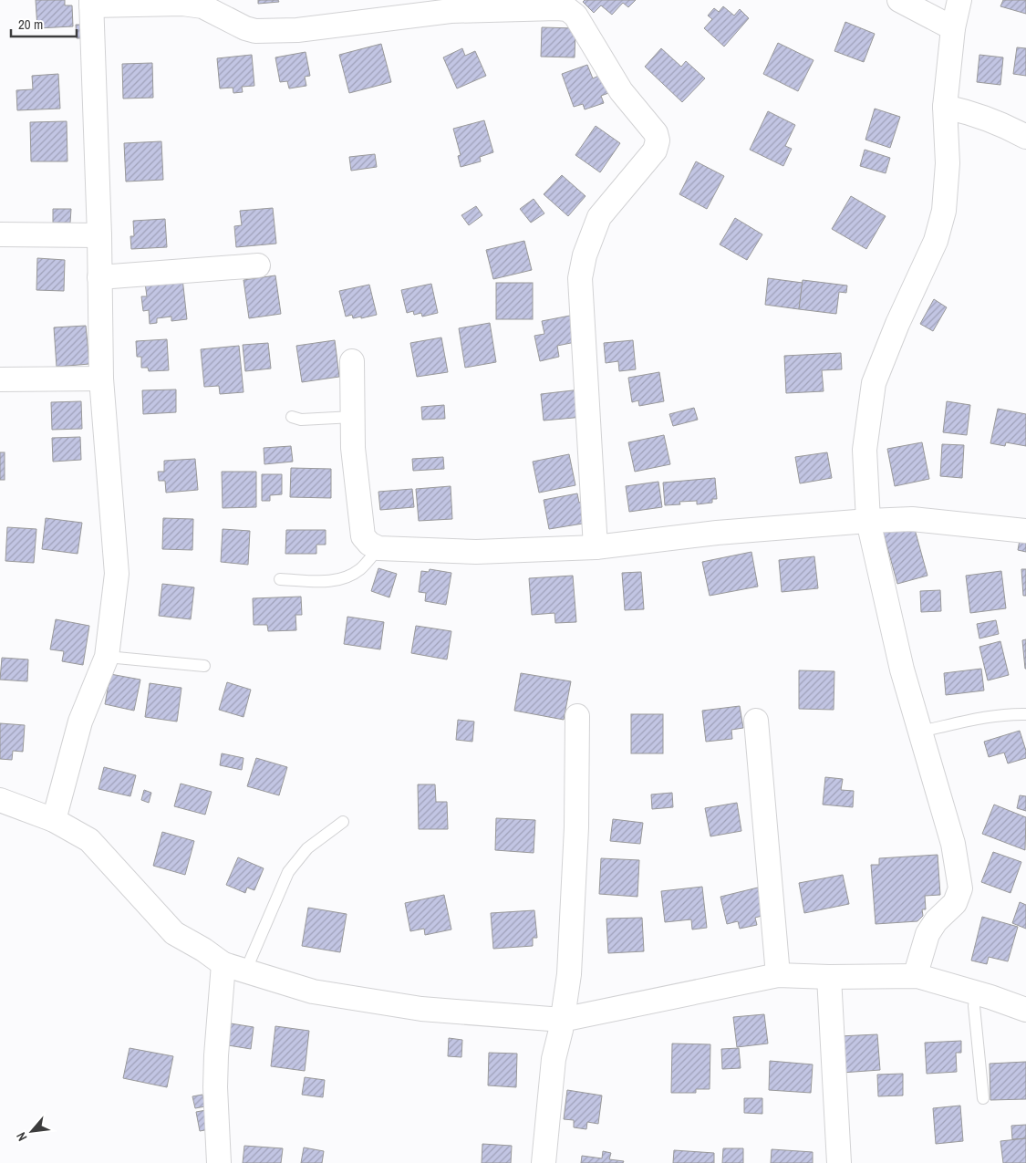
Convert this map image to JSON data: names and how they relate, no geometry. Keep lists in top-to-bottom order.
{
  "scale_bar": "20 m",
  "north": "bottom left"
}
